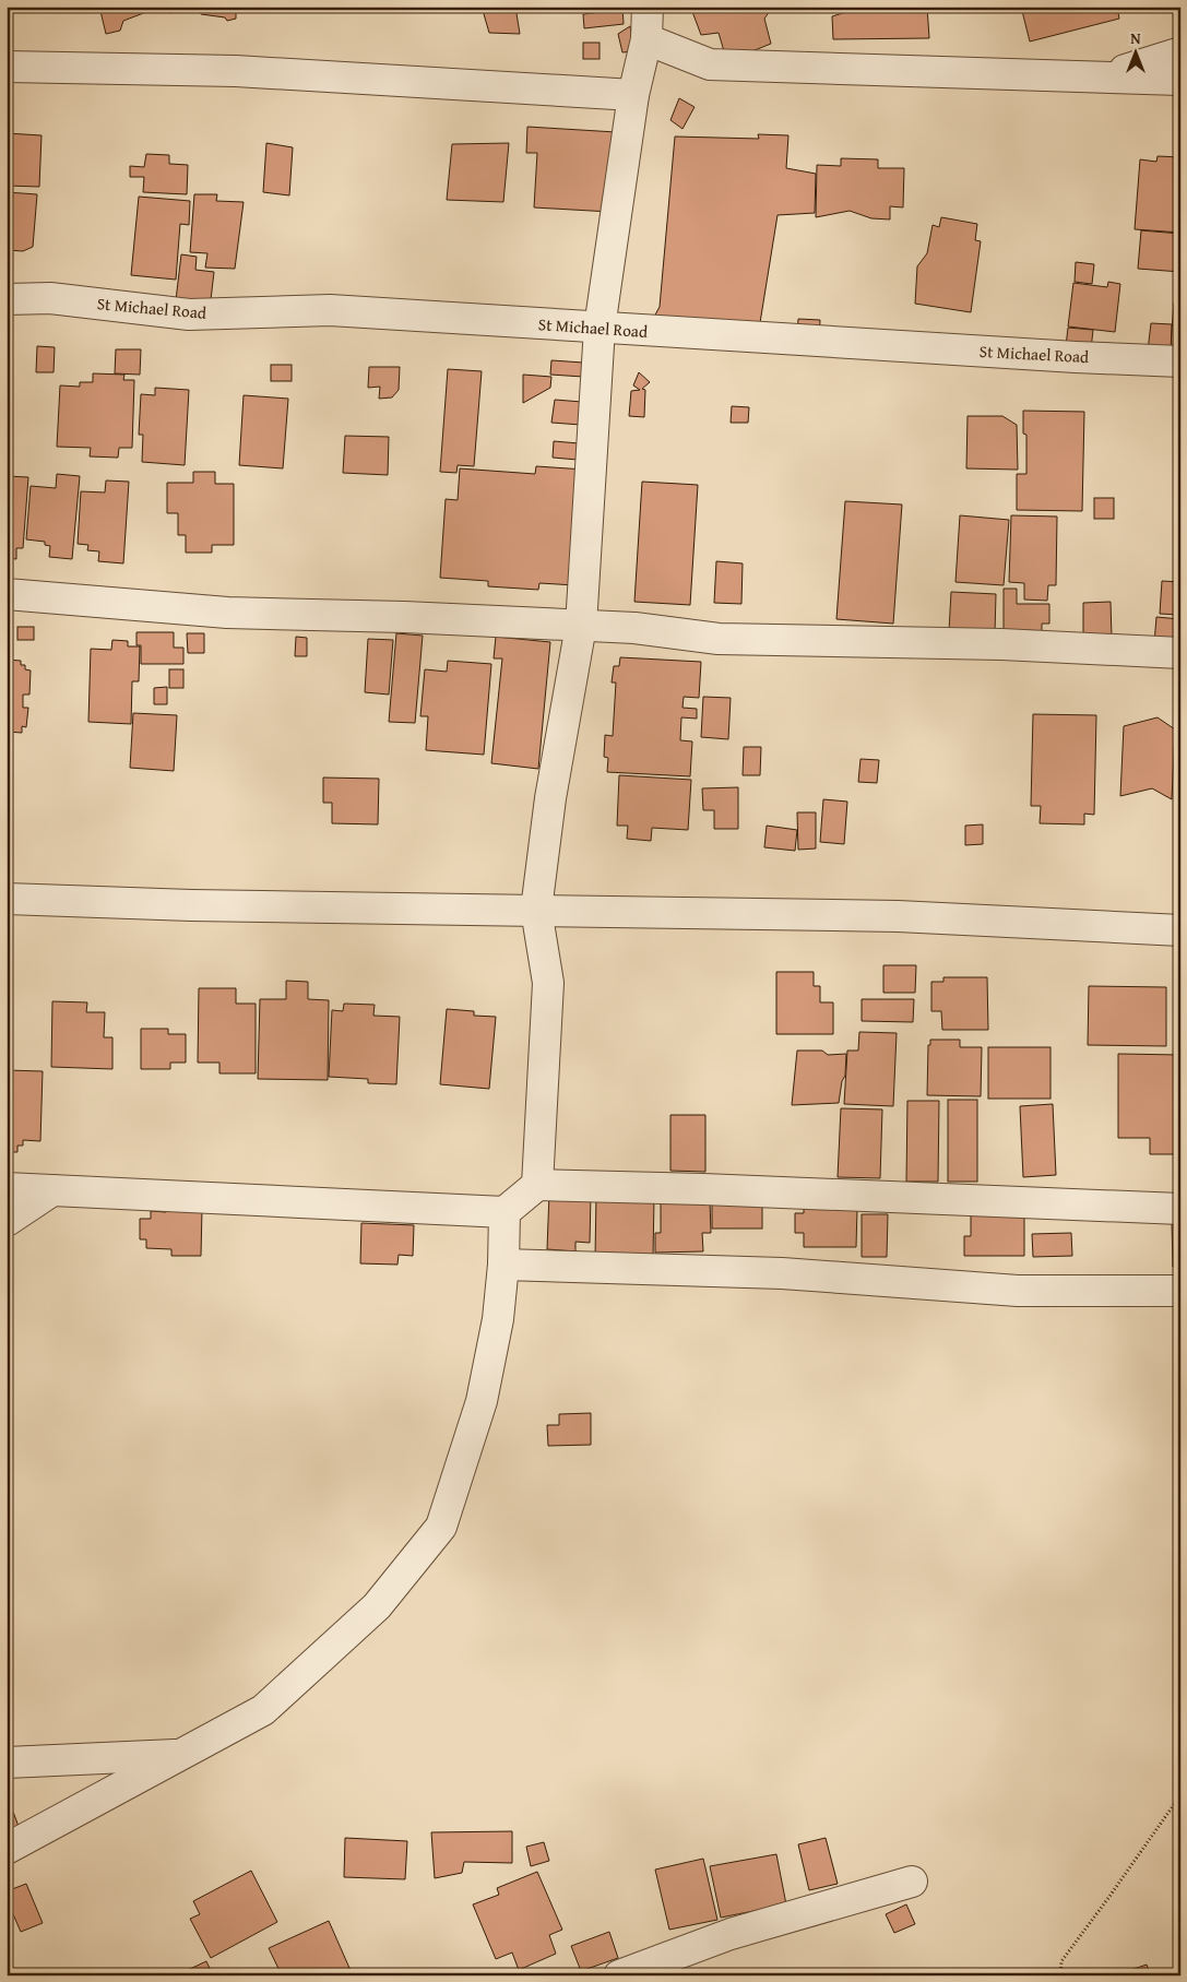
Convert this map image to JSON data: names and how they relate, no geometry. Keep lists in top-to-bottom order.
{
  "streets": {
    "street": ["St Michael Road"]
  },
  "north": "top"
}
